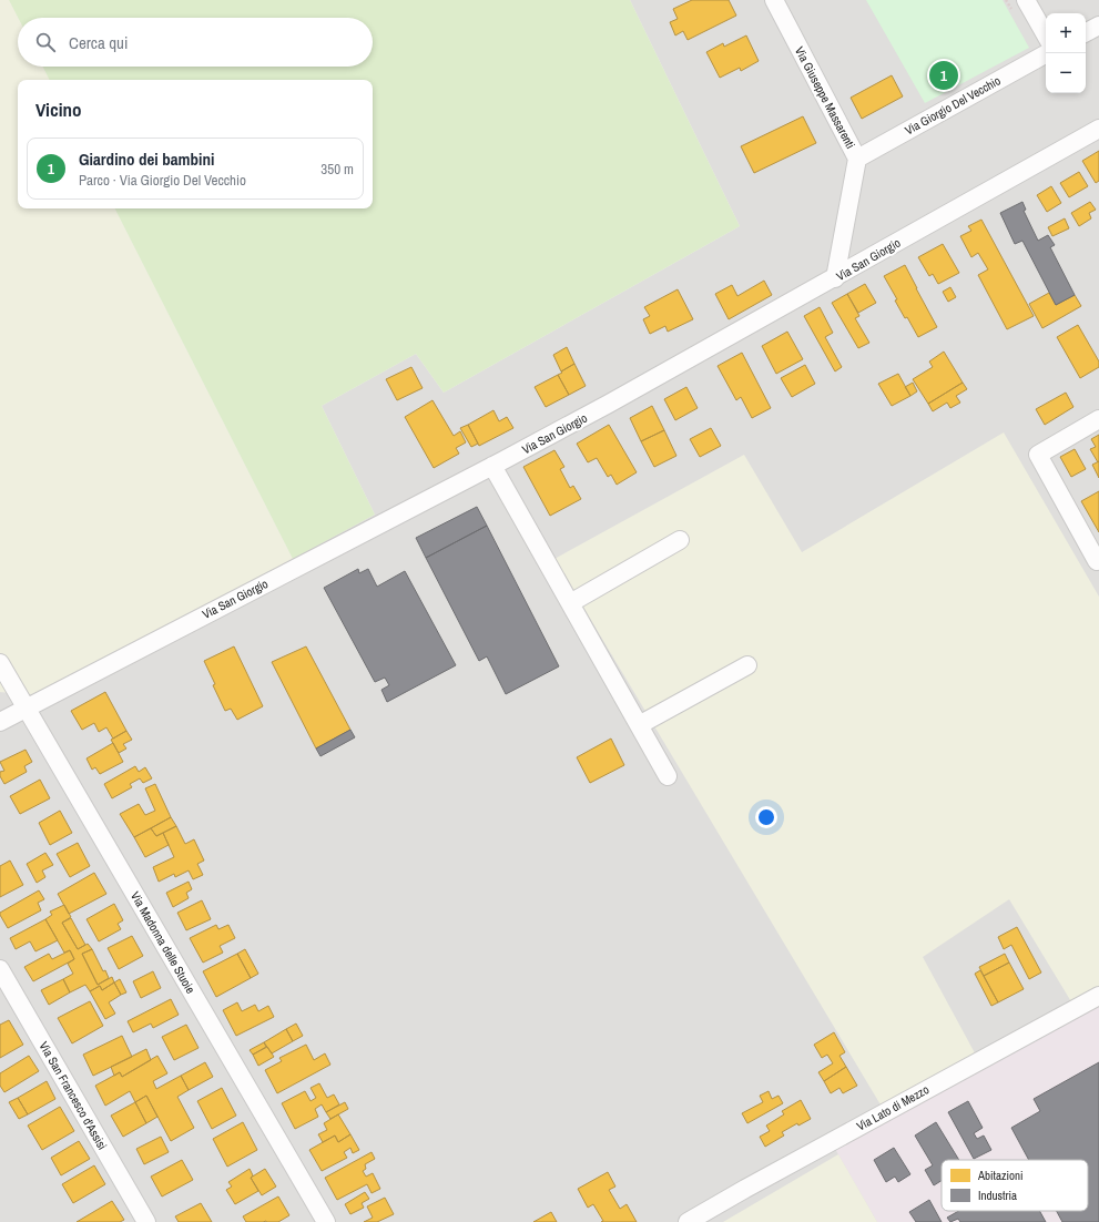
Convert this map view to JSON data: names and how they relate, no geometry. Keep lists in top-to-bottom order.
{
  "streets": {
    "street": [
      "Via Giuseppe Massarenti",
      "Via Giorgio Del Vecchio",
      "Via San Giorgio",
      "Via Madonna delle Stuoie",
      "Via San Francesco d'Assisi",
      "Via Lato di Mezzo"
    ]
  },
  "crossings": [
    ["Via Giuseppe Massarenti", "Via Giorgio Del Vecchio"],
    ["Via Giuseppe Massarenti", "Via San Giorgio"],
    ["Via San Giorgio", "Via Madonna delle Stuoie"]
  ],
  "legend": ["Abitazioni", "Industria"],
  "page": {
    "map_buttons": ["+", "−"],
    "search": "Cerca qui",
    "pins": "1",
    "heading": "Vicino",
    "list": [
      {
        "mark": "1",
        "name": "Giardino dei bambini",
        "note": "Parco · Via Giorgio Del Vecchio",
        "value": "350 m"
      }
    ]
  }
}
